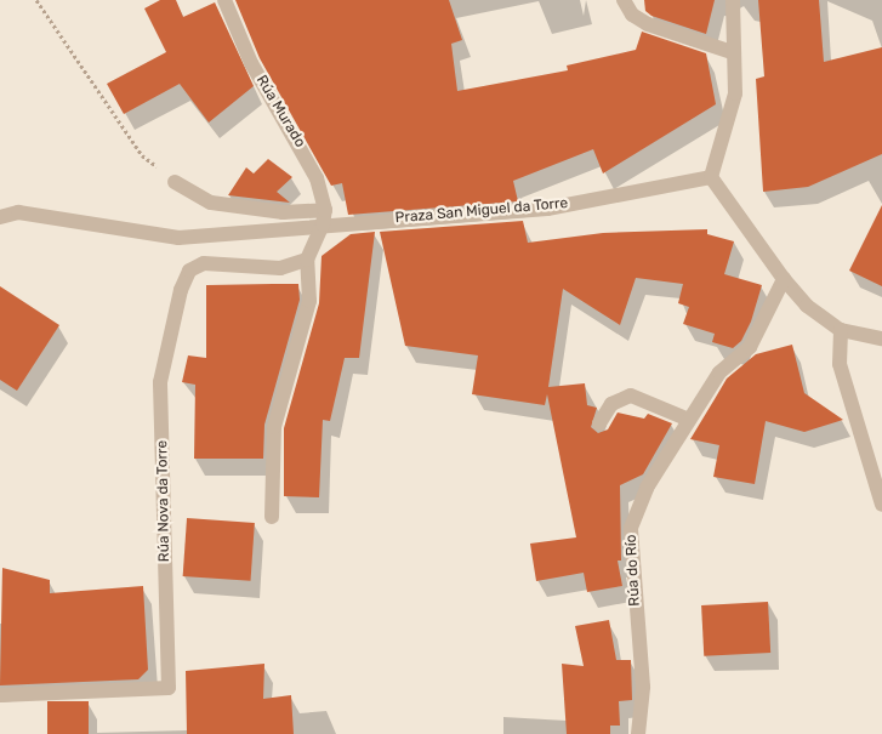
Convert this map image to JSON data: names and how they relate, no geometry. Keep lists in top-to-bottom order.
{
  "streets": {
    "street": [
      "Rúa Murado",
      "Praza San Miguel da Torre",
      "Rúa Nova da Torre",
      "Rúa do Río"
    ]
  },
  "crossings": [
    ["Rúa Murado", "Praza San Miguel da Torre"]
  ]
}
